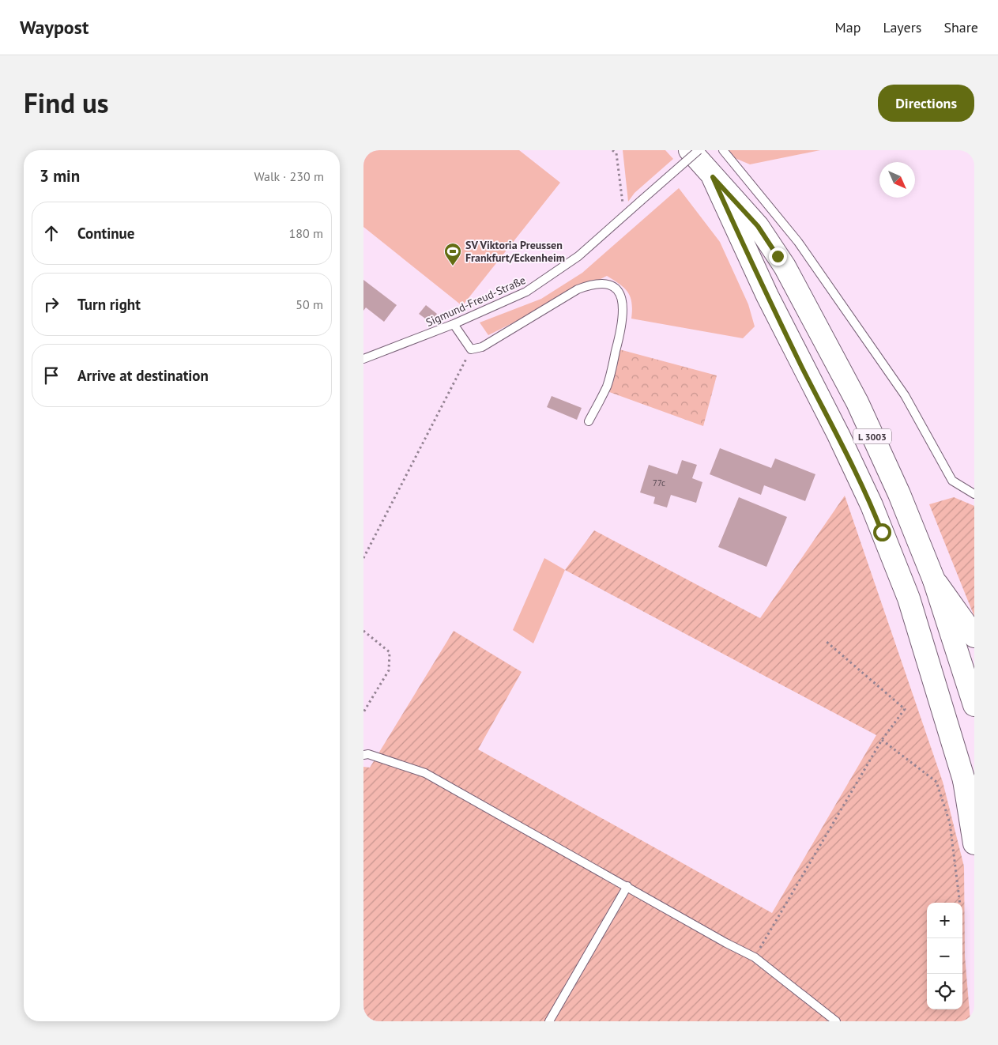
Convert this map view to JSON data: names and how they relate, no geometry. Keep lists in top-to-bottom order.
{
  "streets": {
    "main road": ["L 3003"],
    "lane": ["Sigmund-Freud-Straße"]
  },
  "places": {
    "sports": ["SV Viktoria Preussen Frankfurt/Eckenheim"]
  },
  "house_numbers": ["77c"],
  "north": "bottom right",
  "page": {
    "header": "Waypost",
    "nav": ["Map", "Layers", "Share"],
    "title": "Find us",
    "buttons": "Directions",
    "heading": ["3 min", "Walk · 230 m"],
    "list": [
      ["Continue", "180 m"],
      ["Turn right", "50 m"],
      "Arrive at destination"
    ],
    "map_buttons": ["+", "−"]
  }
}
